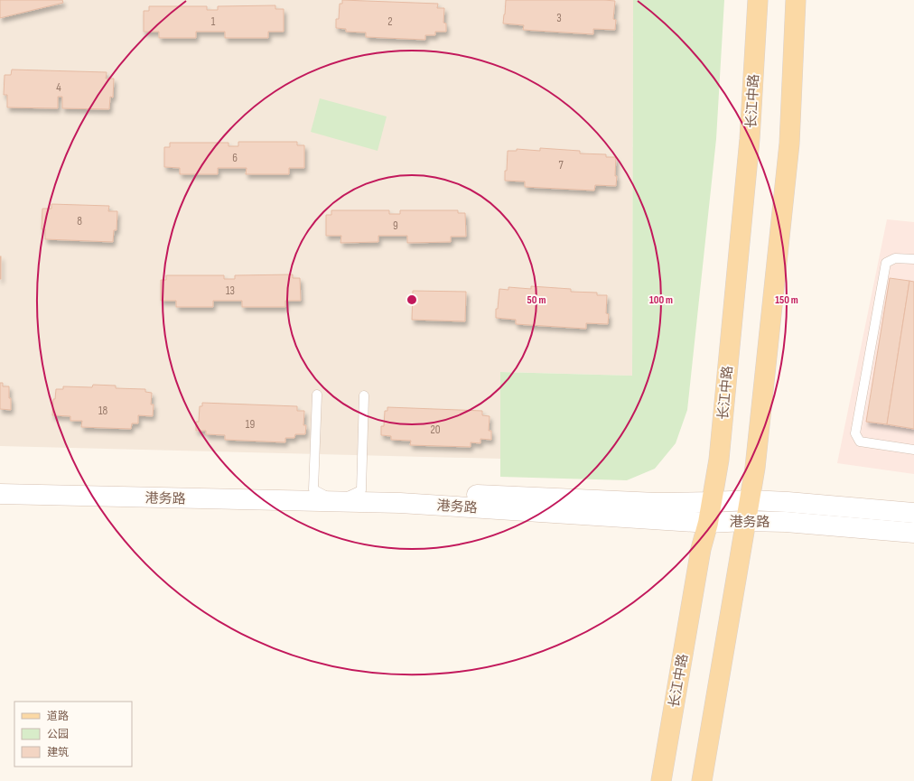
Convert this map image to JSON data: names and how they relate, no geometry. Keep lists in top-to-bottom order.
{
  "streets": {
    "main road": ["长江中路"],
    "street": ["港务路"]
  },
  "crossings": [
    ["长江中路", "港务路"]
  ],
  "house_numbers": [
    "3",
    "1",
    "2",
    "4",
    "6",
    "7",
    "8",
    "9",
    "13",
    "18",
    "19",
    "20"
  ],
  "legend": ["道路", "公园", "建筑"],
  "rings": ["50 m", "100 m", "150 m"]
}
